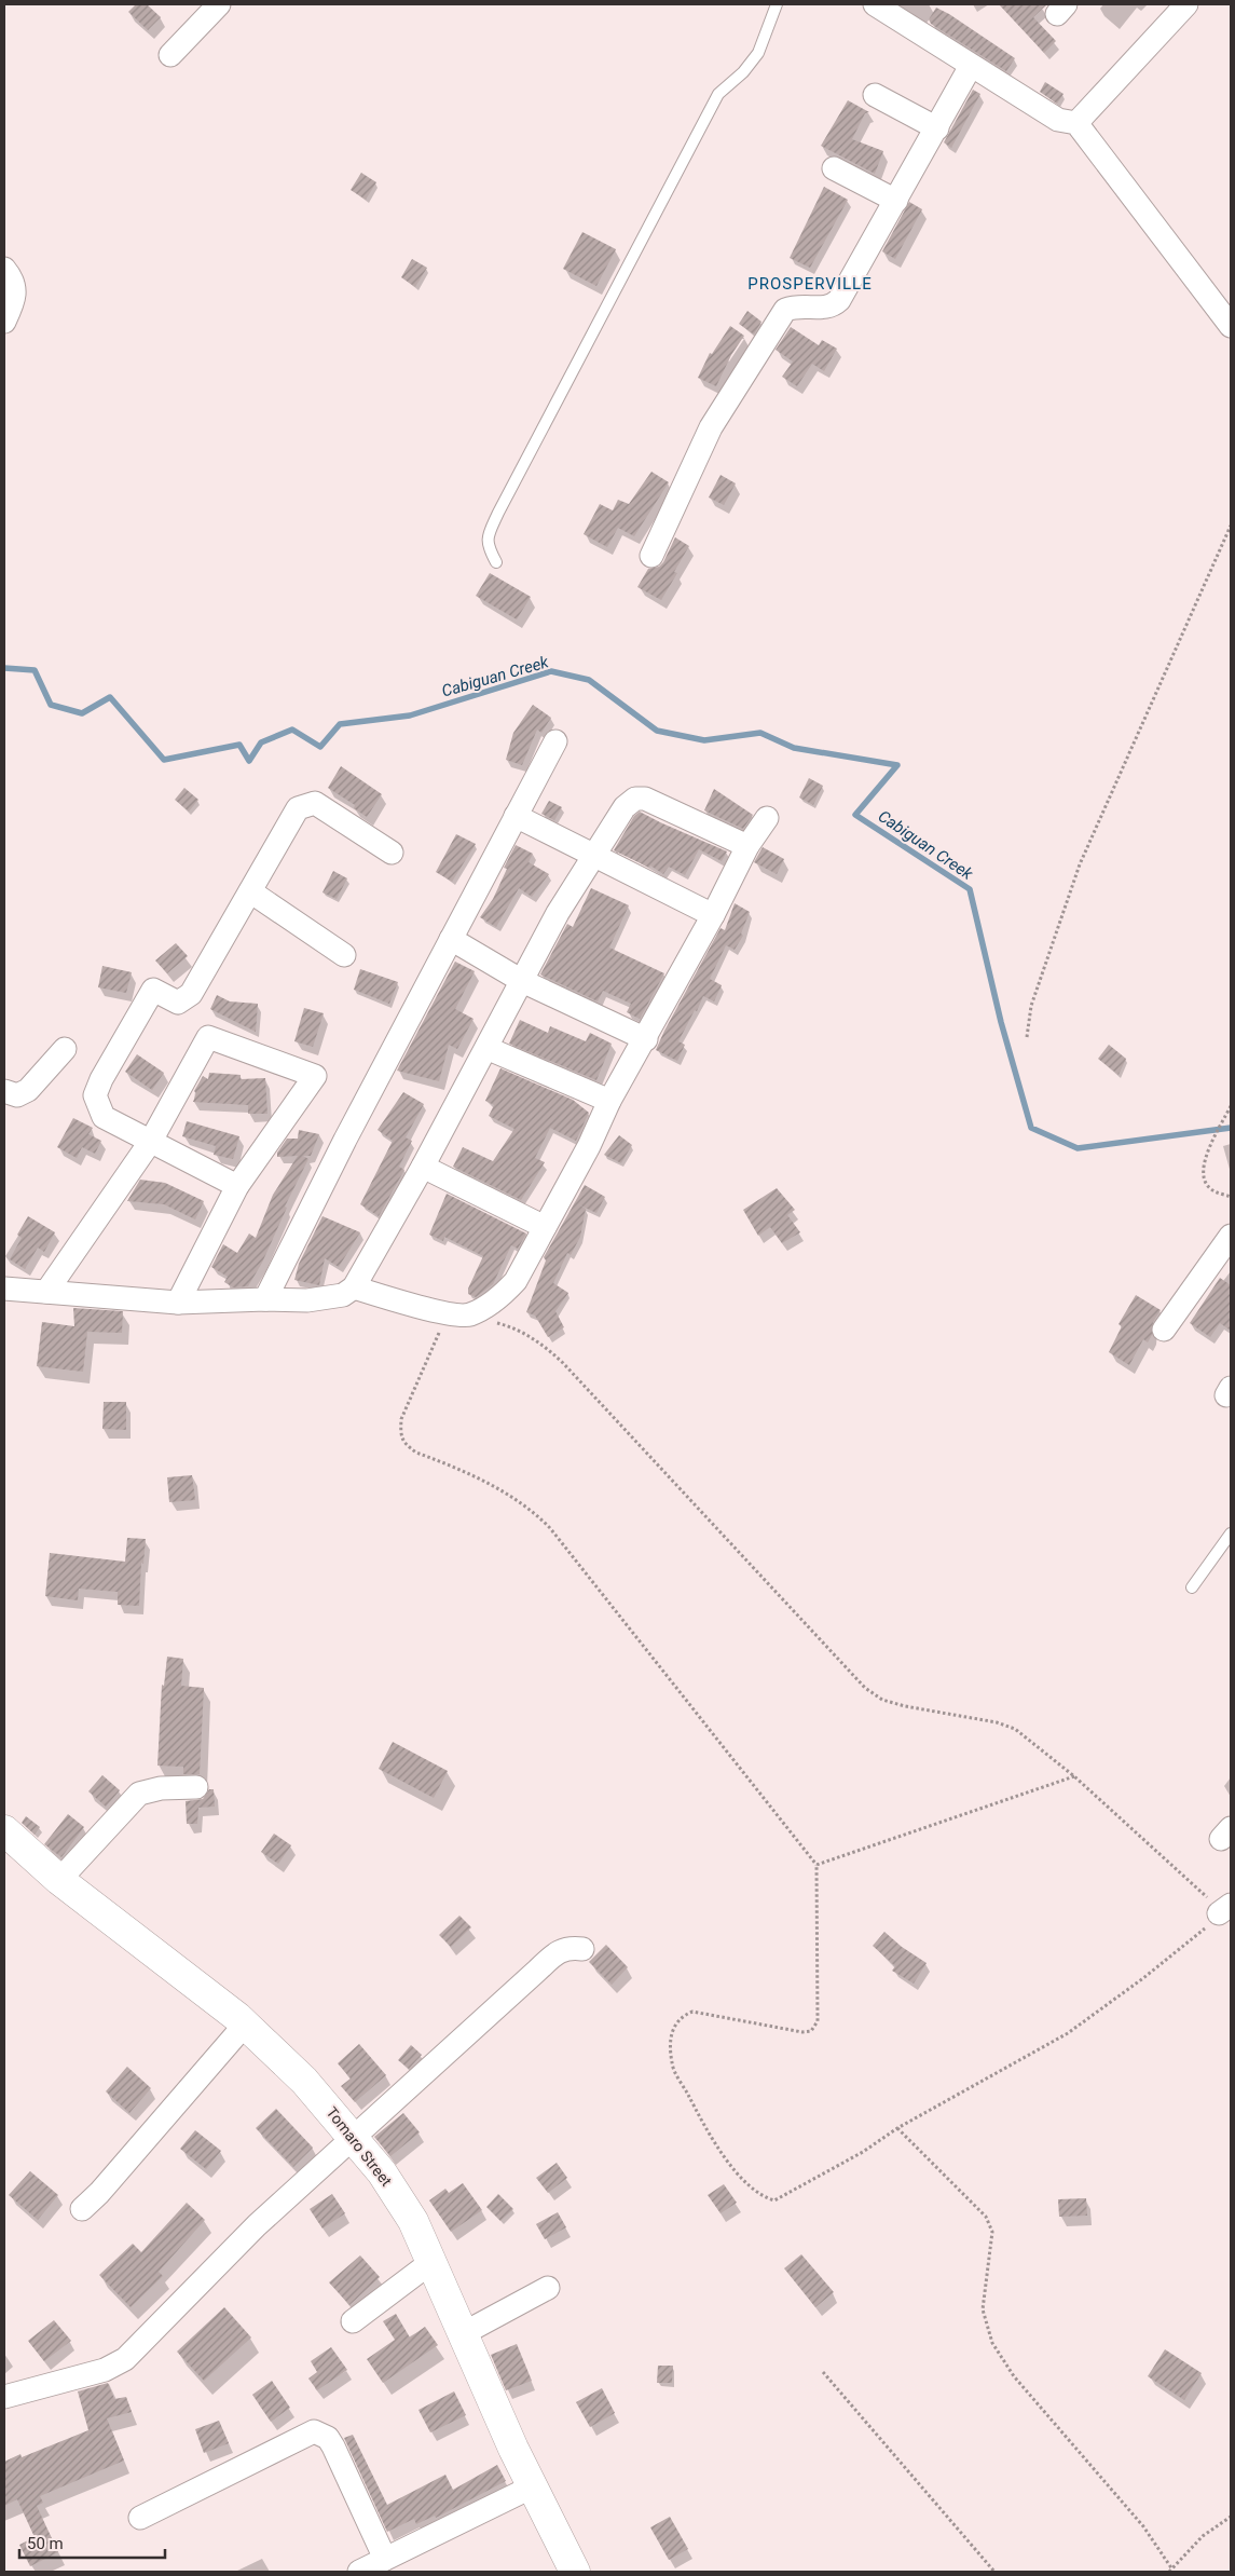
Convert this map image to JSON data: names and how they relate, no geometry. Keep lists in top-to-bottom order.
{
  "streets": {
    "street": ["Tomaro Street"]
  },
  "districts": ["PROSPERVILLE"],
  "water": ["Cabiguan Creek"],
  "scale_bar": "50 m"
}
